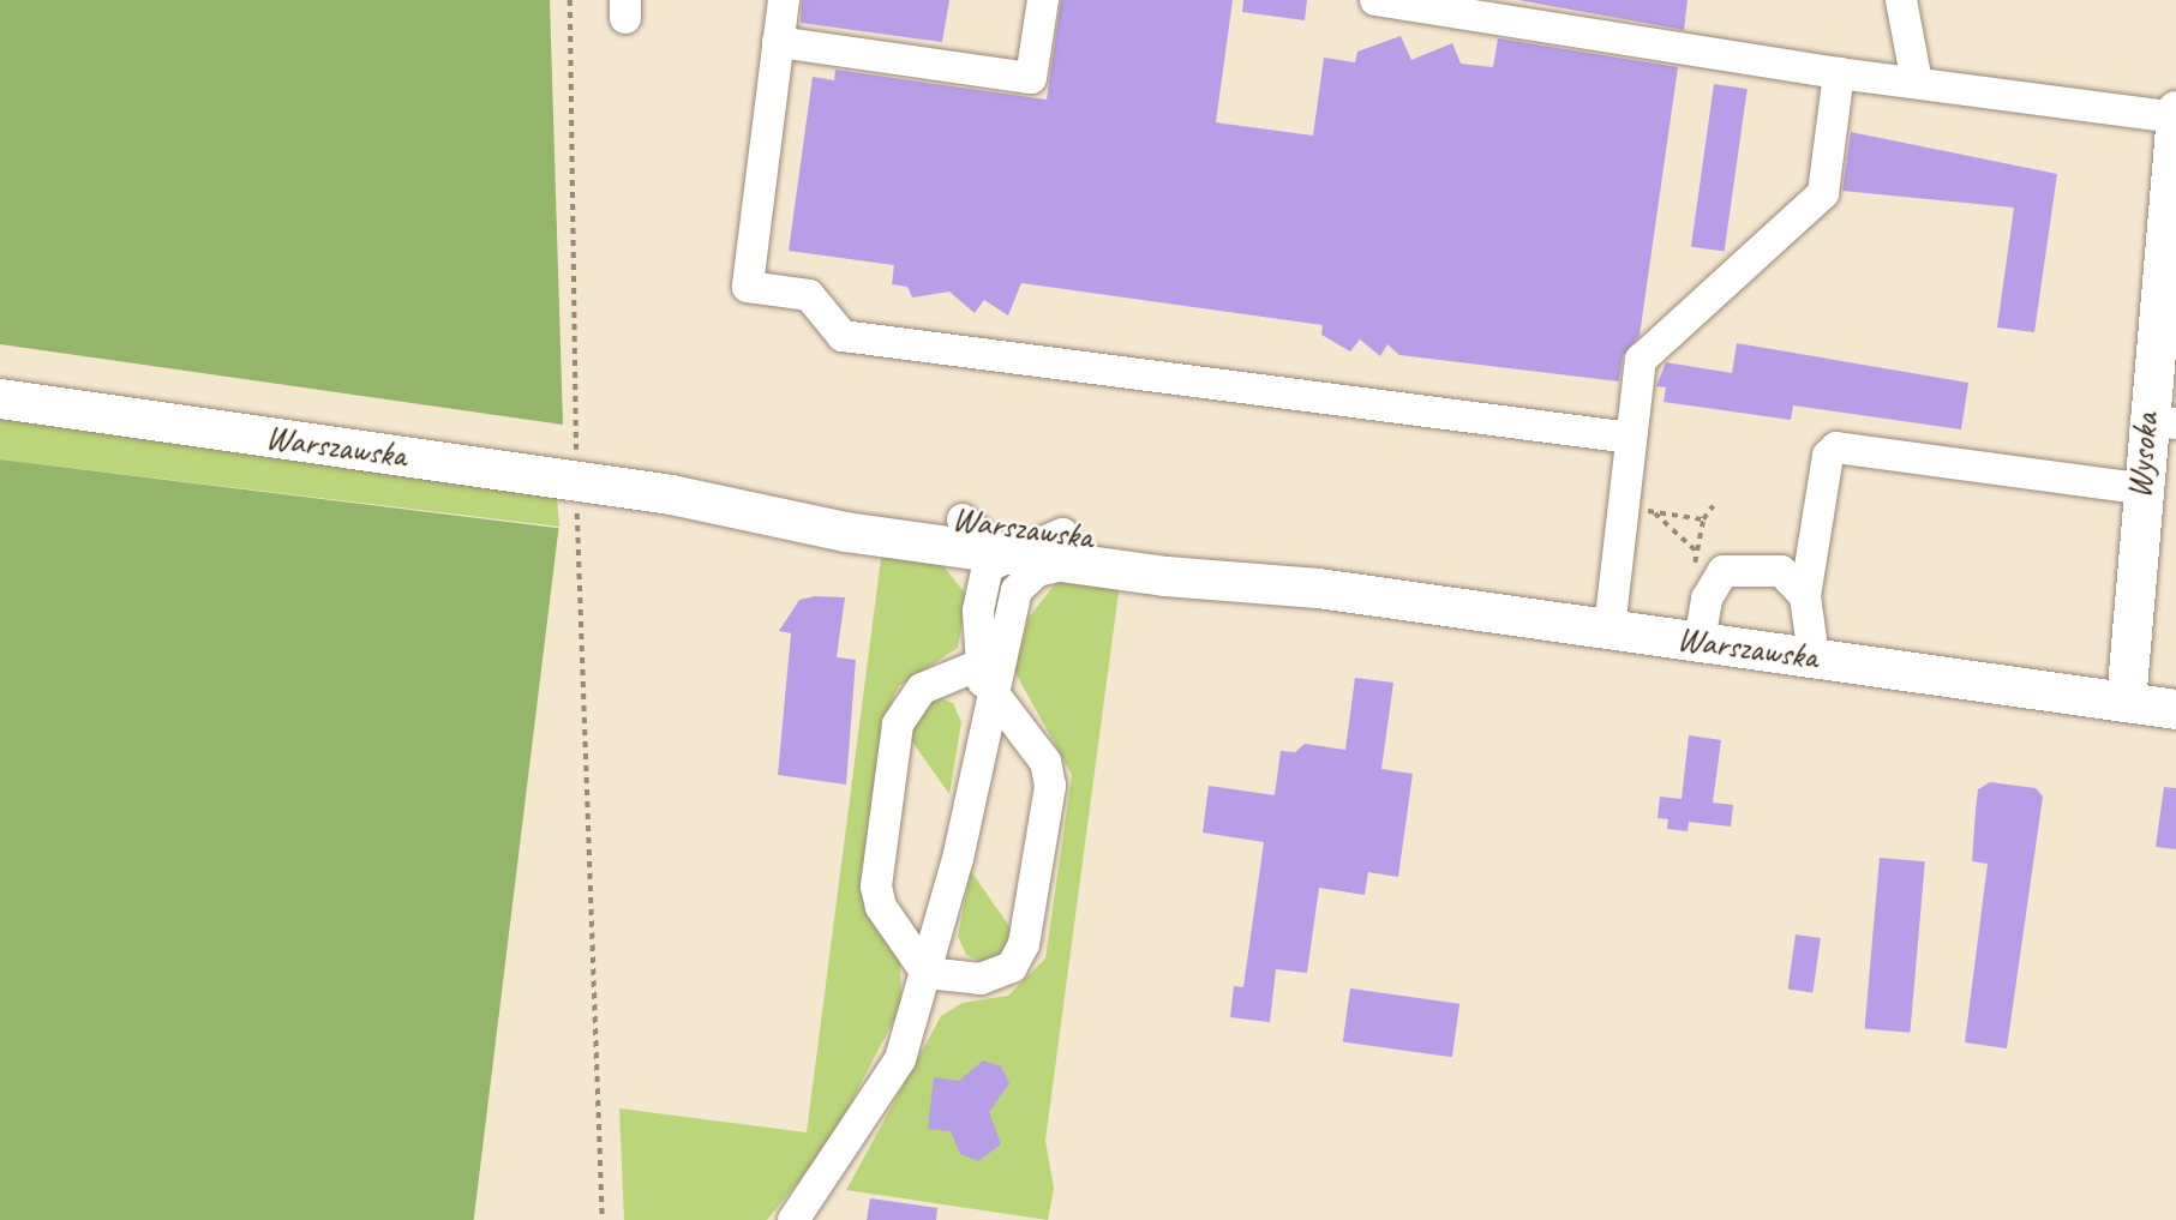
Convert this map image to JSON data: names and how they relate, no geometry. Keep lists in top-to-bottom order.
{
  "streets": {
    "main road": ["Warszawska", "Wysoka"]
  },
  "crossings": [
    ["Warszawska", "Wysoka"]
  ]
}
